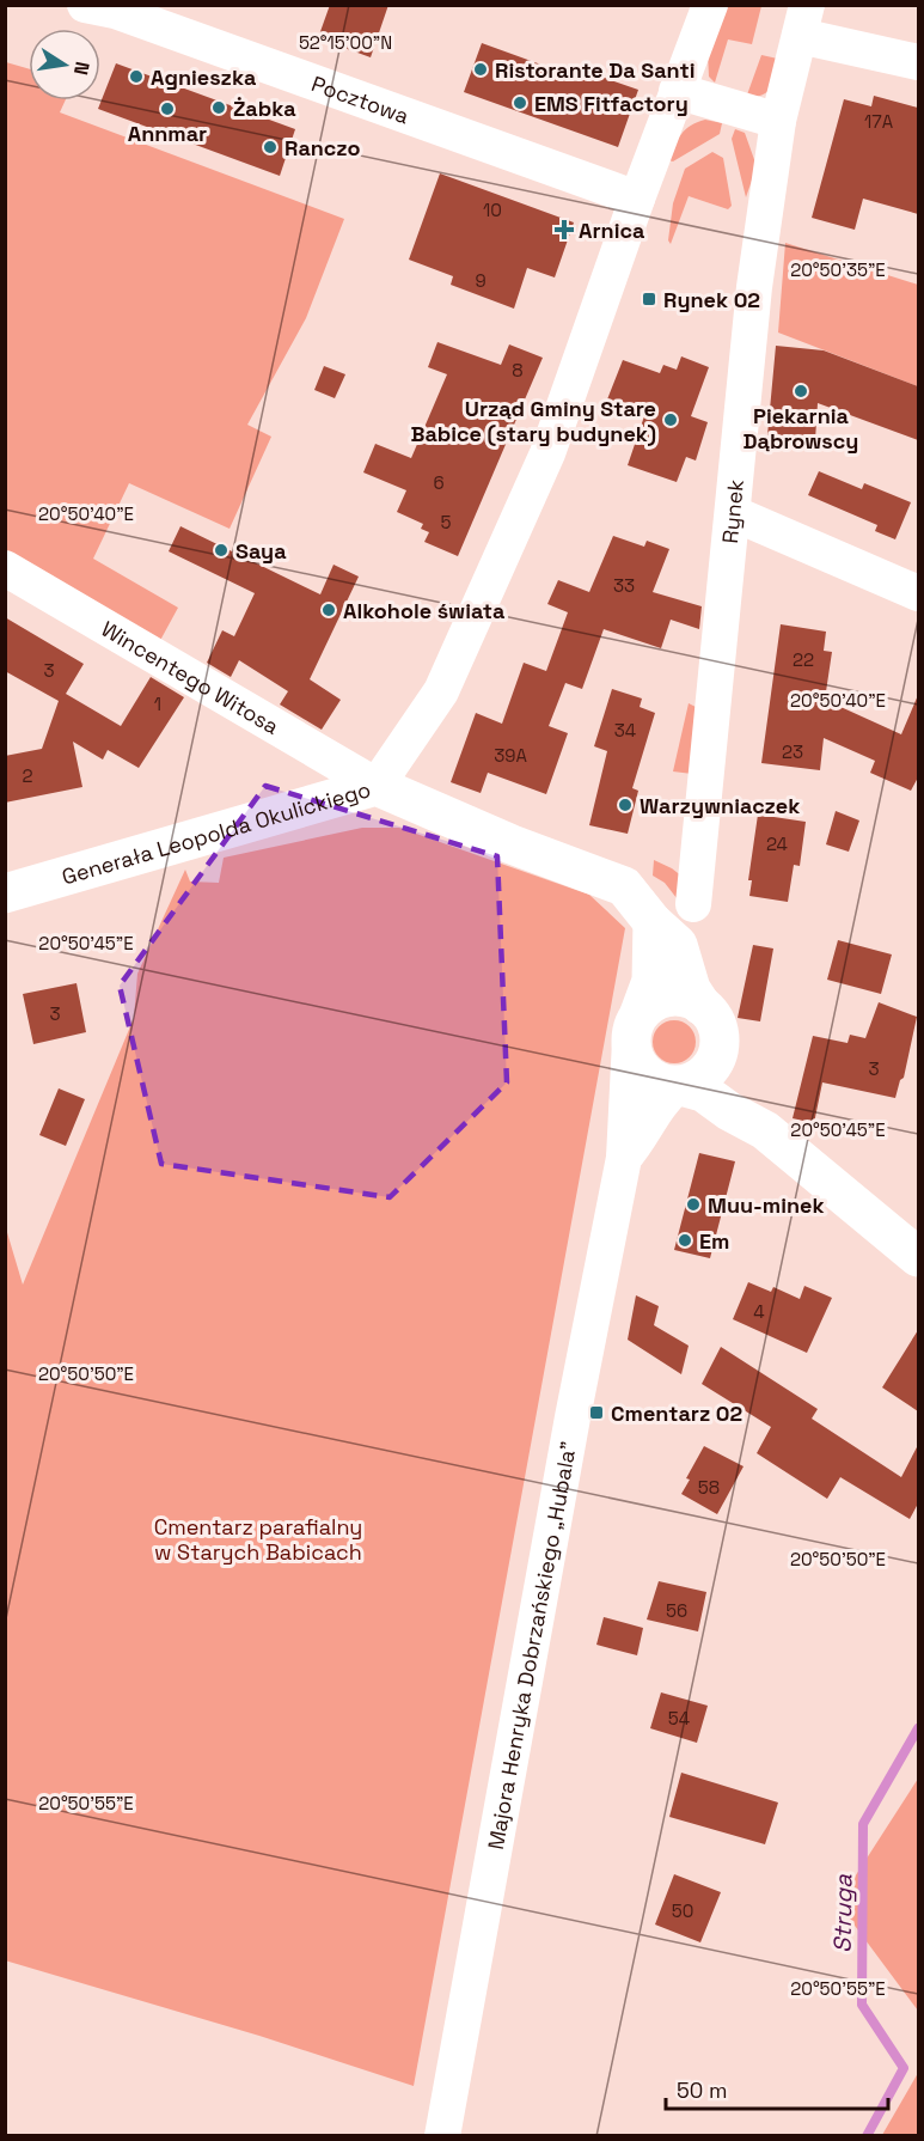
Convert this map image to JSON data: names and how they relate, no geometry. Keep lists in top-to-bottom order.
{
  "streets": {
    "main road": ["Generała Leopolda Okulickiego"],
    "street": [
      "Pocztowa",
      "Rynek",
      "Wincentego Witosa",
      "Majora Henryka Dobrzańskiego „Hubala”"
    ]
  },
  "crossings": [
    ["Wincentego Witosa", "Generała Leopolda Okulickiego"],
    ["Generała Leopolda Okulickiego", "Majora Henryka Dobrzańskiego „Hubala”"]
  ],
  "water": ["Struga"],
  "parks": ["Cmentarz parafialny w Starych Babicach"],
  "places": {
    "other": [
      "Ristorante Da Santi",
      "Agnieszka",
      "EMS Fitfactory",
      "Żabka",
      "Annmar",
      "Ranczo",
      "Piekarnia Dąbrowscy",
      "Urząd Gminy Stare Babice (stary budynek)",
      "Saya",
      "Alkohole świata",
      "Warzywniaczek",
      "Muu-minek",
      "Em"
    ],
    "health": ["Arnica"],
    "transit": ["Rynek 02", "Cmentarz 02"]
  },
  "house_numbers": [
    "17A",
    "10",
    "9",
    "8",
    "6",
    "5",
    "33",
    "22",
    "3",
    "1",
    "34",
    "23",
    "39A",
    "2",
    "24",
    "3",
    "3",
    "4",
    "58",
    "56",
    "54",
    "50"
  ],
  "scale_bar": "50 m",
  "north": "right",
  "coordinates": [
    "52°15'00\"N",
    "20°50'35\"E",
    "20°50'40\"E",
    "20°50'45\"E",
    "20°50'50\"E",
    "20°50'55\"E"
  ]
}
